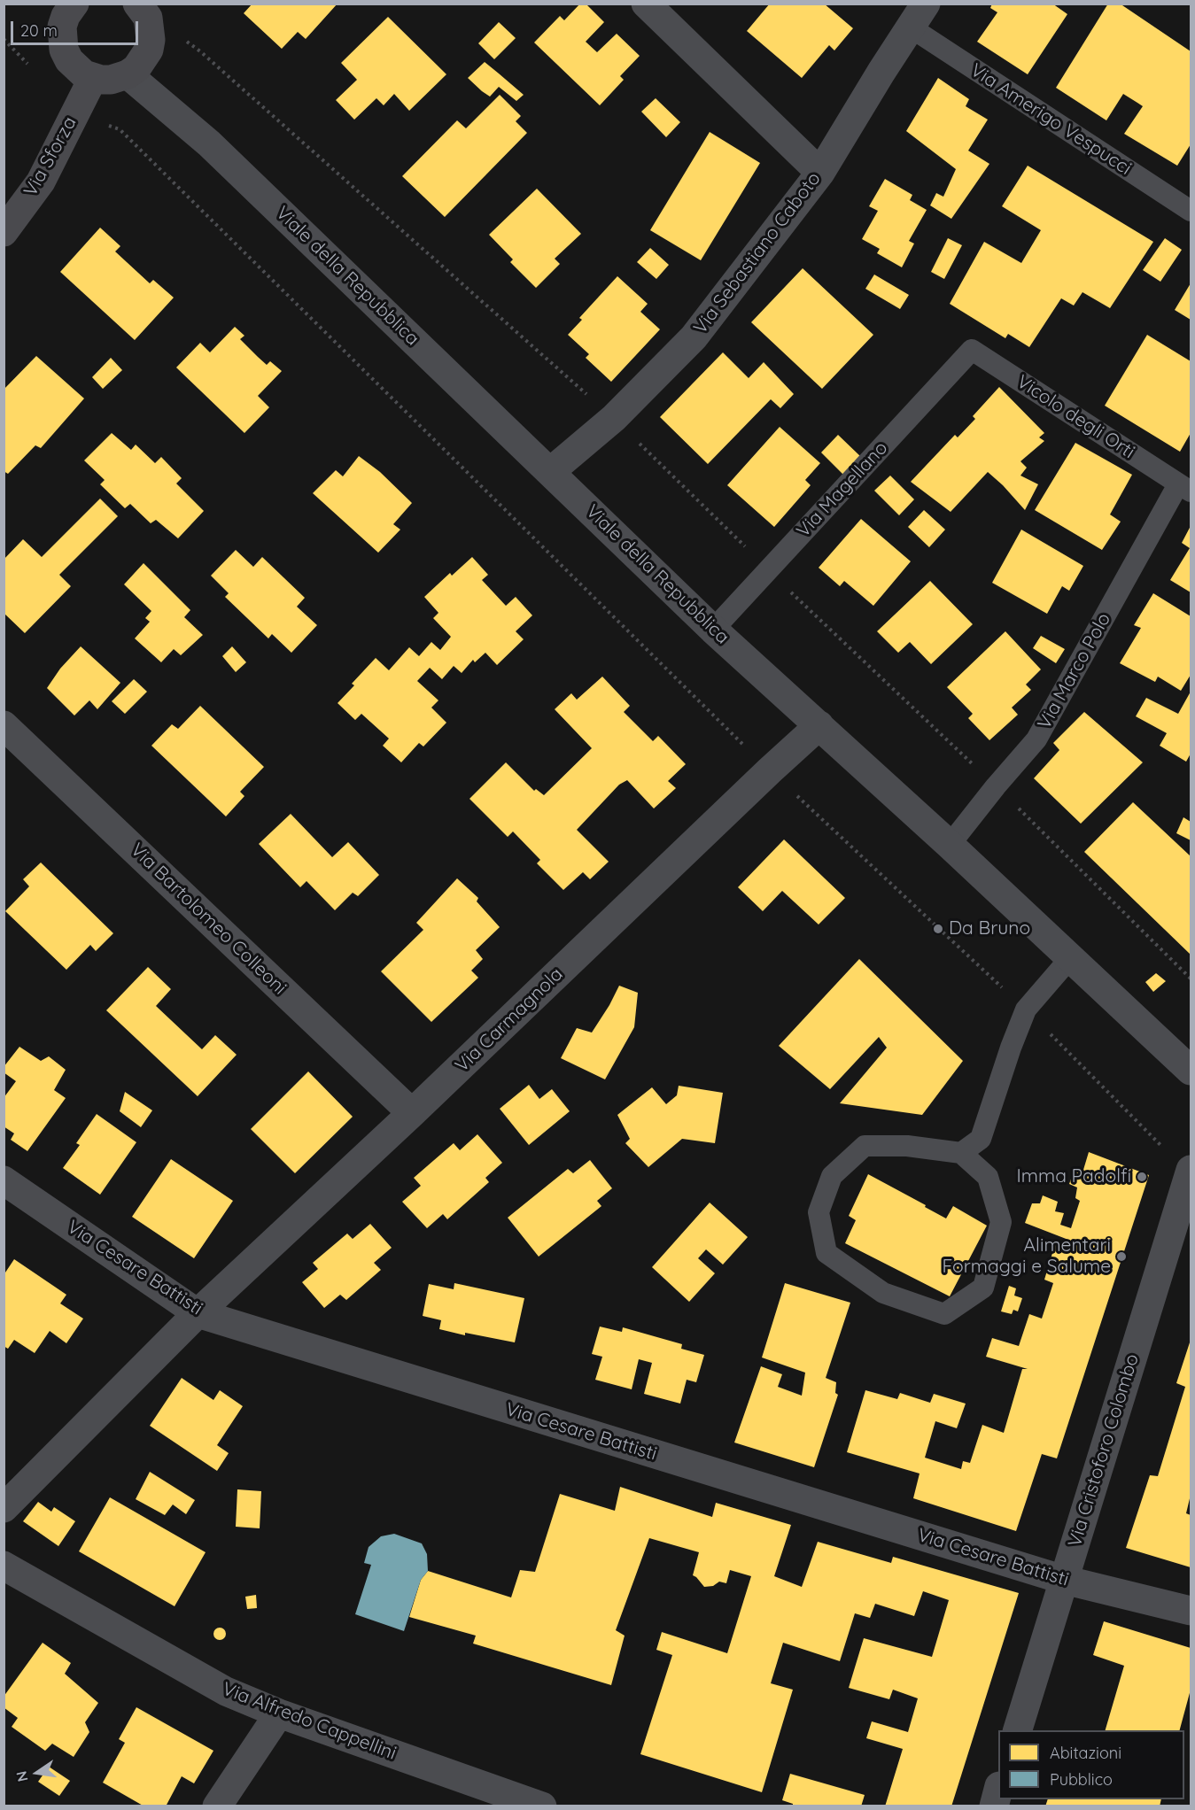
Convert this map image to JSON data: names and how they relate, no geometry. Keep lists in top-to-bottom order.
{
  "streets": {
    "street": [
      "Via Sforza",
      "Via Sebastiano Caboto",
      "Viale della Repubblica",
      "Via Bartolomeo Colleoni",
      "Via Carmagnola",
      "Via Cesare Battisti",
      "Via Cristoforo Colombo",
      "Via Alfredo Cappellini"
    ],
    "lane": [
      "Via Amerigo Vespucci",
      "Vicolo degli Orti",
      "Via Magellano",
      "Via Marco Polo"
    ]
  },
  "crossings": [
    ["Via Amerigo Vespucci", "Via Sebastiano Caboto"],
    ["Via Sebastiano Caboto", "Viale della Repubblica"],
    ["Viale della Repubblica", "Via Magellano"],
    ["Viale della Repubblica", "Via Marco Polo"],
    ["Viale della Repubblica", "Via Carmagnola"],
    ["Vicolo degli Orti", "Via Magellano"],
    ["Vicolo degli Orti", "Via Marco Polo"],
    ["Via Bartolomeo Colleoni", "Via Carmagnola"],
    ["Via Carmagnola", "Via Cesare Battisti"],
    ["Via Cesare Battisti", "Via Cristoforo Colombo"]
  ],
  "places": ["Da Bruno", "Imma Padolfi", "Alimentari Formaggi e Salume"],
  "legend": ["Abitazioni", "Pubblico"],
  "scale_bar": "20 m",
  "north": "left"
}
